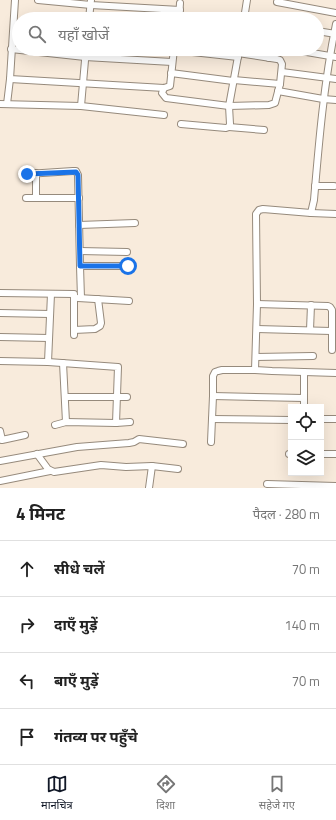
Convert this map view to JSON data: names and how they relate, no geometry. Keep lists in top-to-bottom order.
{
  "page": {
    "search": "यहाँ खोजें",
    "heading": ["4 मिनट", "पैदल · 280 m"],
    "list": [
      ["सीधे चलें", "70 m"],
      ["दाएँ मुड़ें", "140 m"],
      ["बाएँ मुड़ें", "70 m"],
      "गंतव्य पर पहुँचे"
    ],
    "nav": ["मानचित्र", "दिशा", "सहेजे गए"]
  }
}
